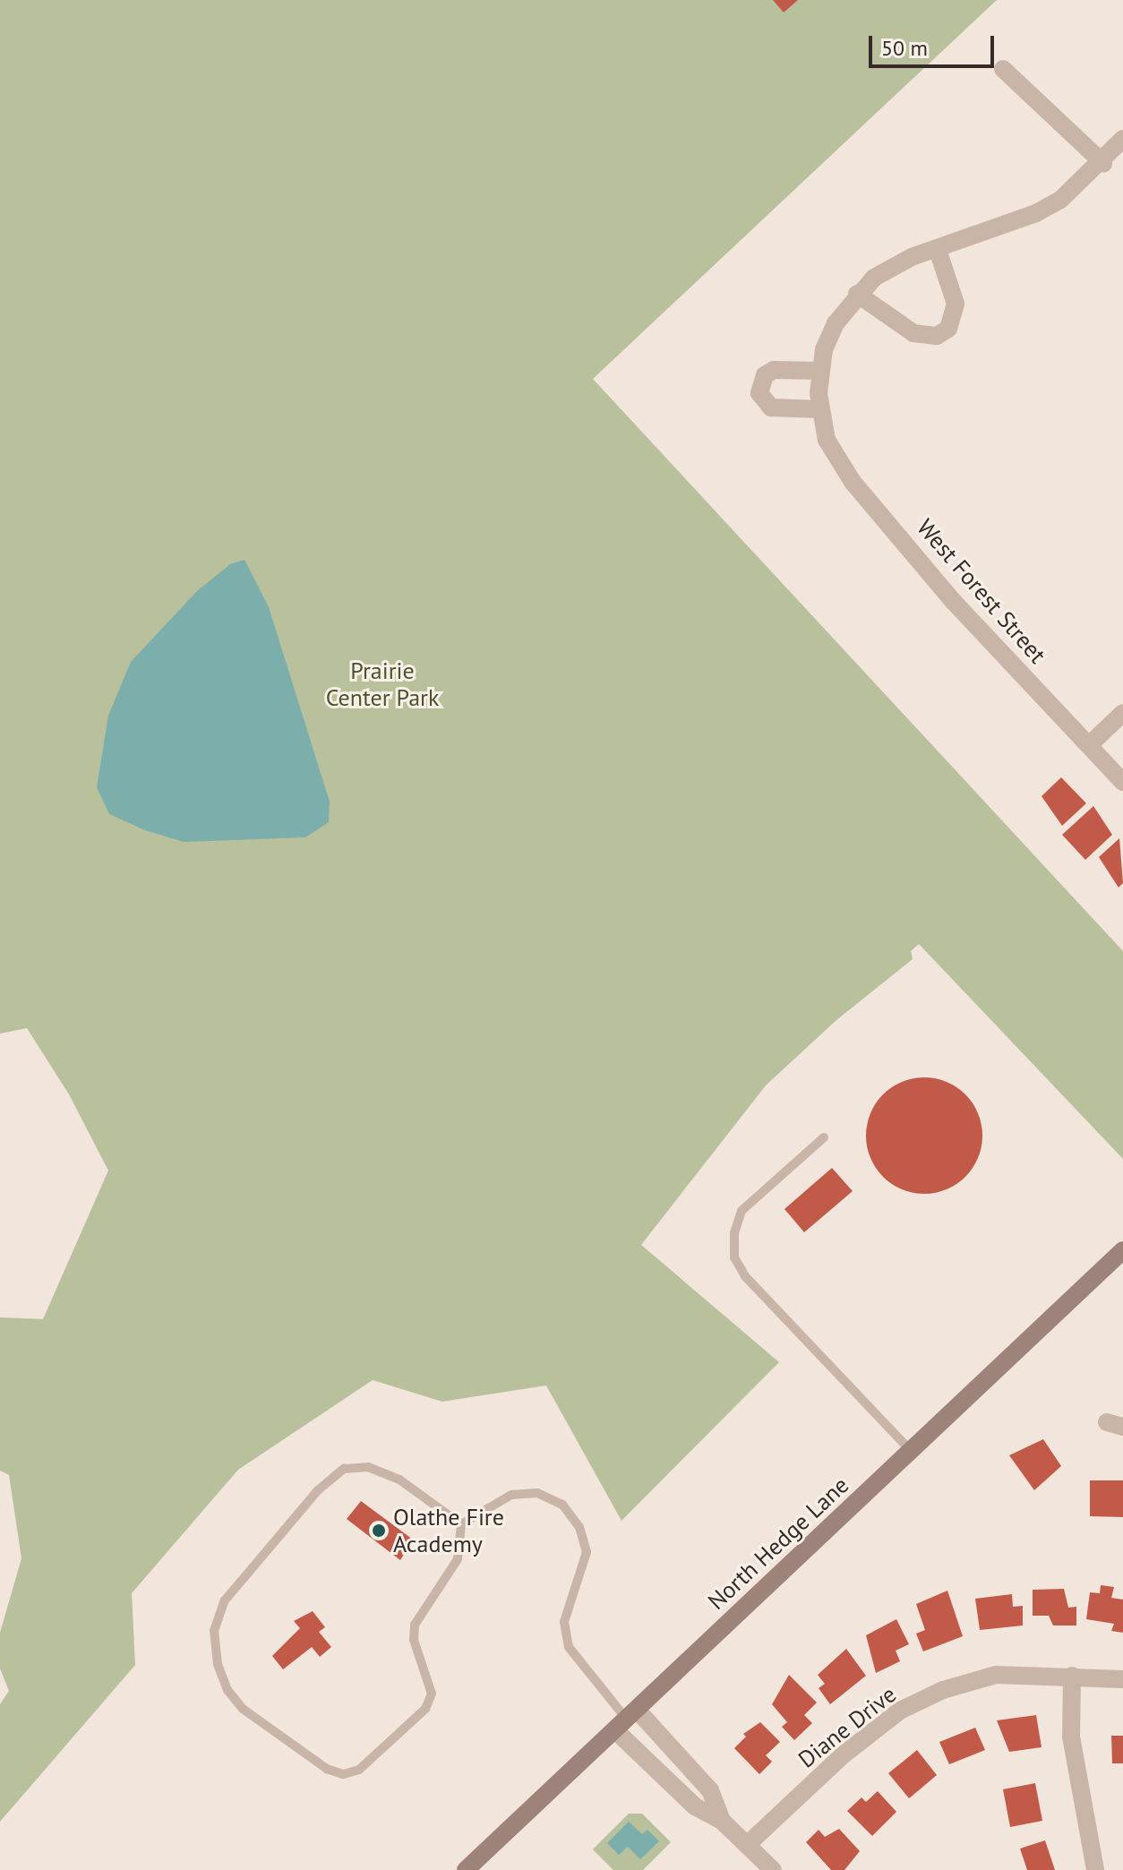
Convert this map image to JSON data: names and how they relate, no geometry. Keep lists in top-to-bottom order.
{
  "streets": {
    "street": ["West Forest Street", "North Hedge Lane", "Diane Drive"]
  },
  "parks": ["Prairie Center Park"],
  "places": ["Olathe Fire Academy"],
  "scale_bar": "50 m"
}
